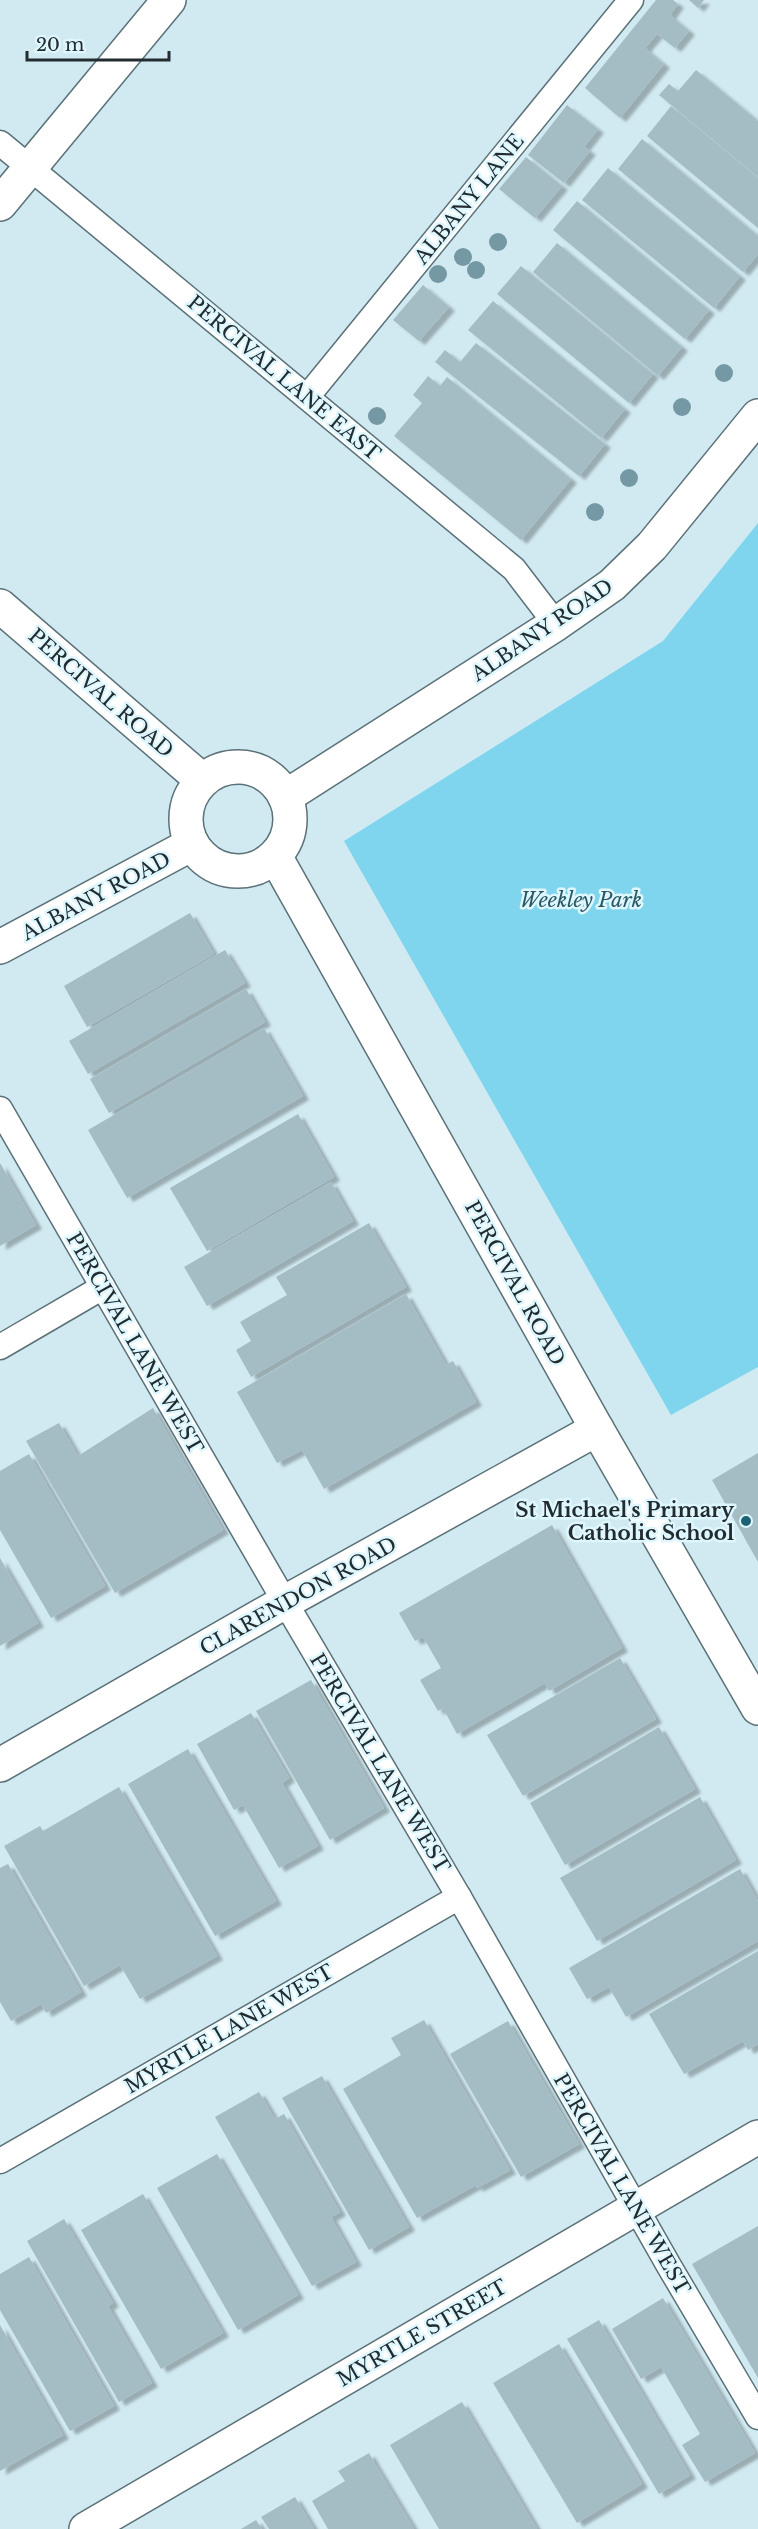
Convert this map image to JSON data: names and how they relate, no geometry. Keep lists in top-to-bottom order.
{
  "streets": {
    "street": [
      "ALBANY ROAD",
      "PERCIVAL ROAD",
      "CLARENDON ROAD",
      "MYRTLE STREET"
    ],
    "lane": [
      "ALBANY LANE",
      "PERCIVAL LANE EAST",
      "PERCIVAL LANE WEST",
      "MYRTLE LANE WEST"
    ]
  },
  "crossings": [
    ["ALBANY LANE", "PERCIVAL LANE EAST"],
    ["PERCIVAL LANE EAST", "ALBANY ROAD"],
    ["ALBANY ROAD", "PERCIVAL ROAD"],
    ["PERCIVAL ROAD", "CLARENDON ROAD"],
    ["PERCIVAL LANE WEST", "CLARENDON ROAD"],
    ["PERCIVAL LANE WEST", "MYRTLE LANE WEST"],
    ["PERCIVAL LANE WEST", "MYRTLE STREET"]
  ],
  "parks": ["Weekley Park"],
  "places": ["St Michael's Primary Catholic School"],
  "scale_bar": "20 m"
}
